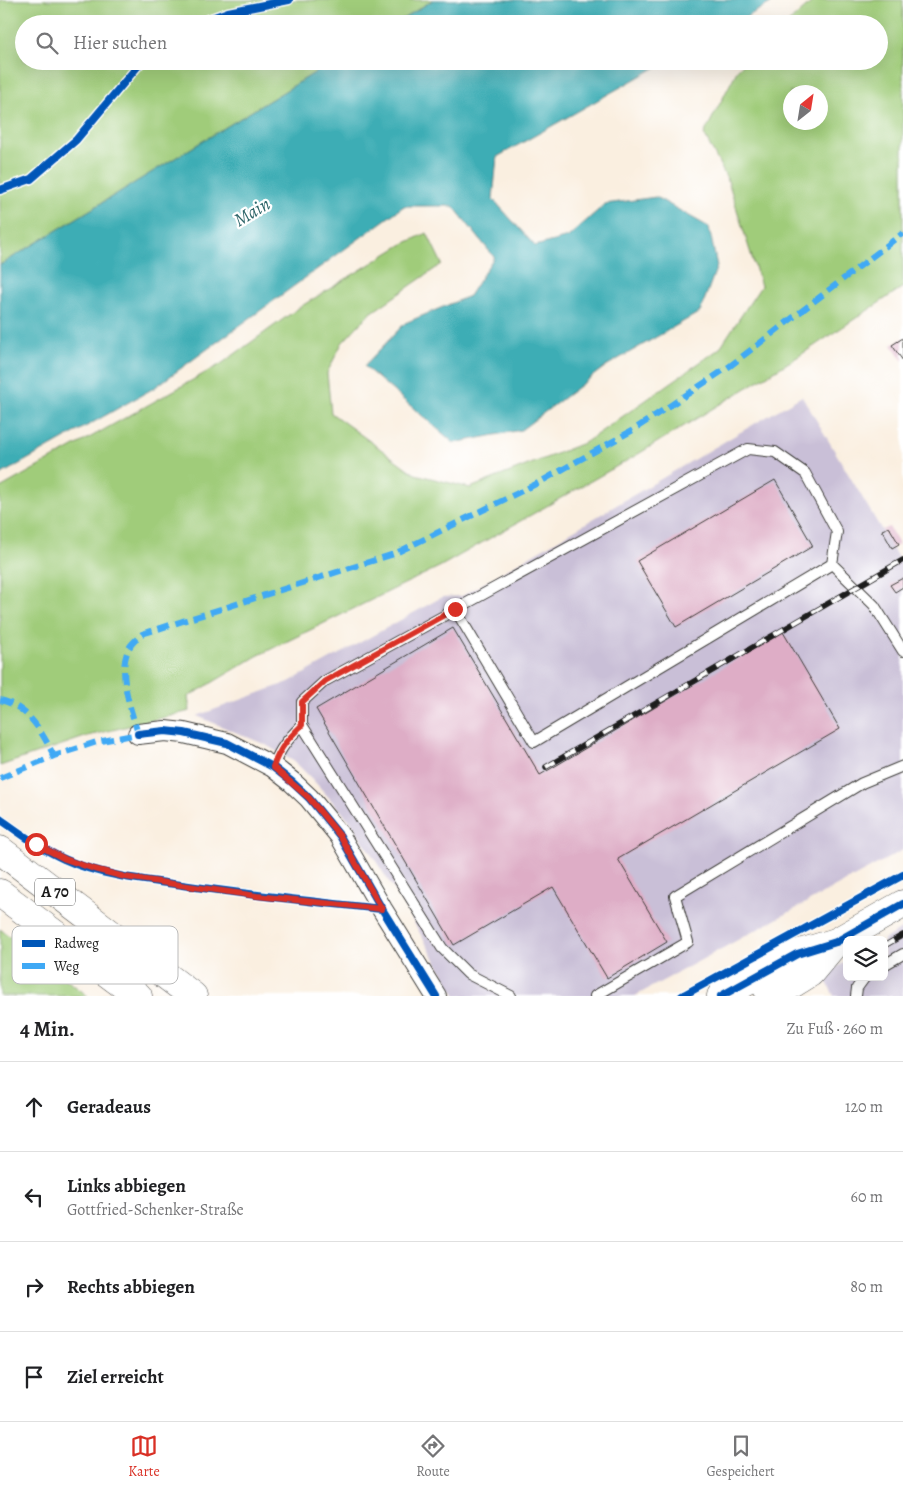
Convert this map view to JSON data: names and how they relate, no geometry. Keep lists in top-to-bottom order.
{
  "streets": {
    "main road": ["A 70"]
  },
  "water": ["Main"],
  "legend": ["Radweg", "Weg"],
  "north": "top right",
  "page": {
    "search": "Hier suchen",
    "heading": ["4 Min.", "Zu Fuß · 260 m"],
    "list": [
      ["Geradeaus", "120 m"],
      ["Links abbiegen", "Gottfried-Schenker-Straße", "60 m"],
      ["Rechts abbiegen", "80 m"],
      "Ziel erreicht"
    ],
    "nav": ["Karte", "Route", "Gespeichert"]
  }
}
